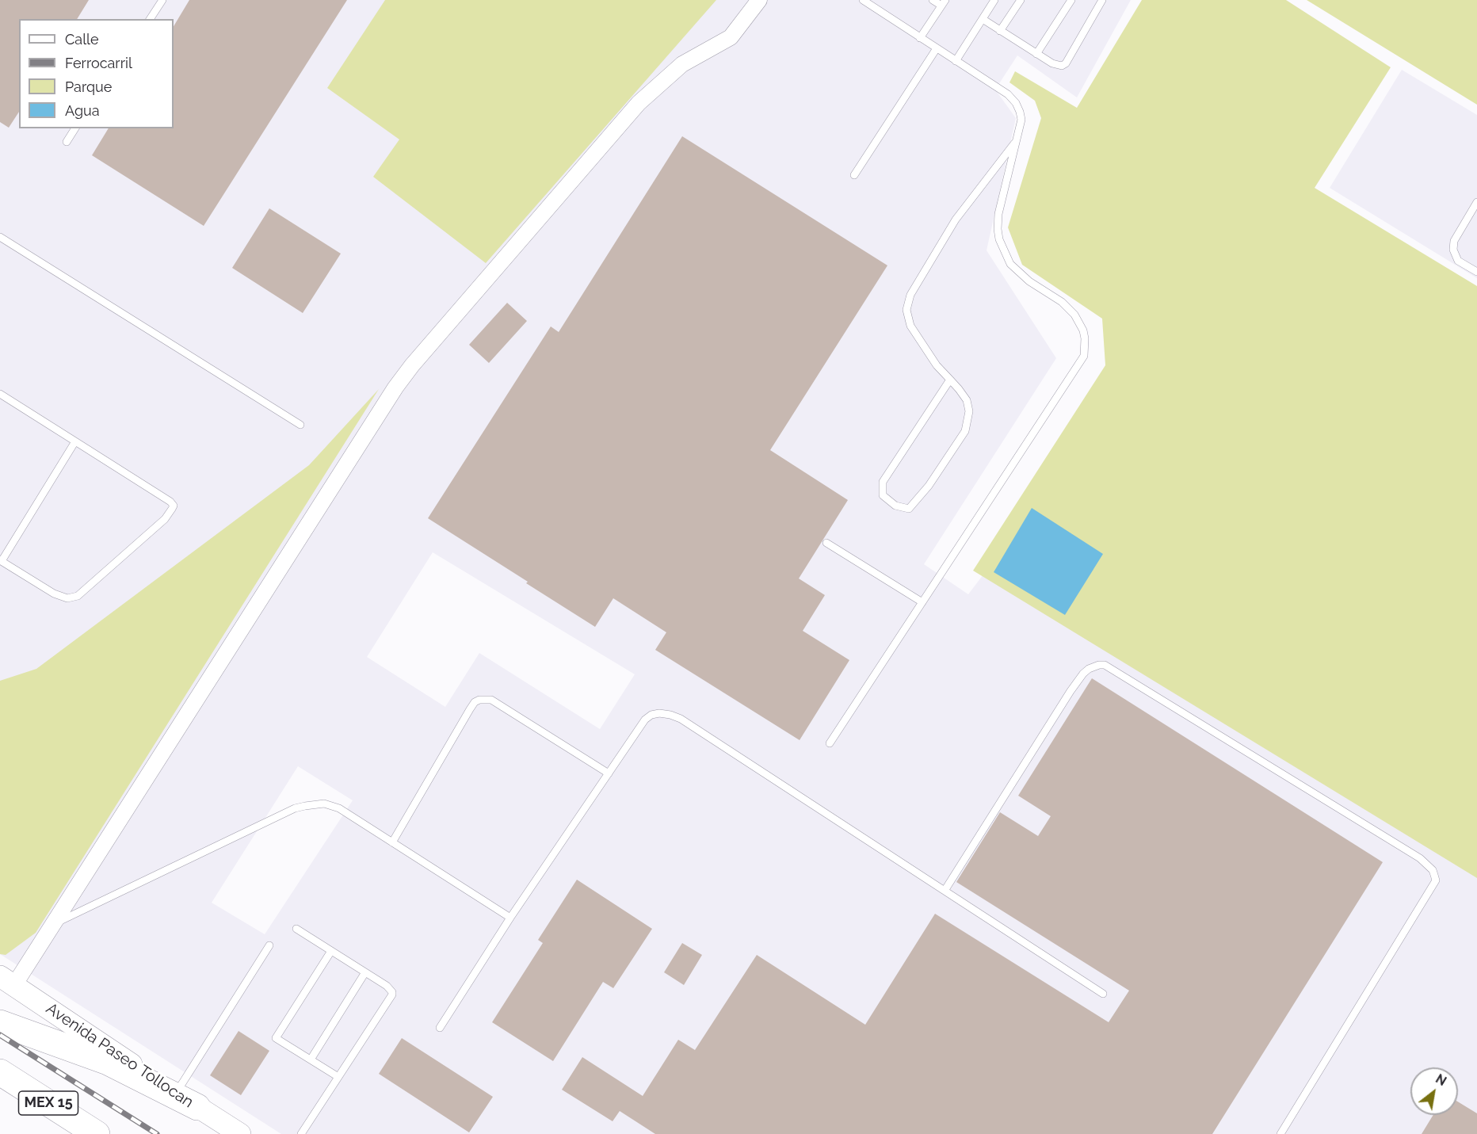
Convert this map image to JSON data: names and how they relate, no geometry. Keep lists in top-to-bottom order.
{
  "streets": {
    "highway": ["MEX 15"],
    "main road": ["Avenida Paseo Tollocan"]
  },
  "legend": [
    "Calle",
    "Ferrocarril",
    "Parque",
    "Agua"
  ],
  "north": "top right"
}
